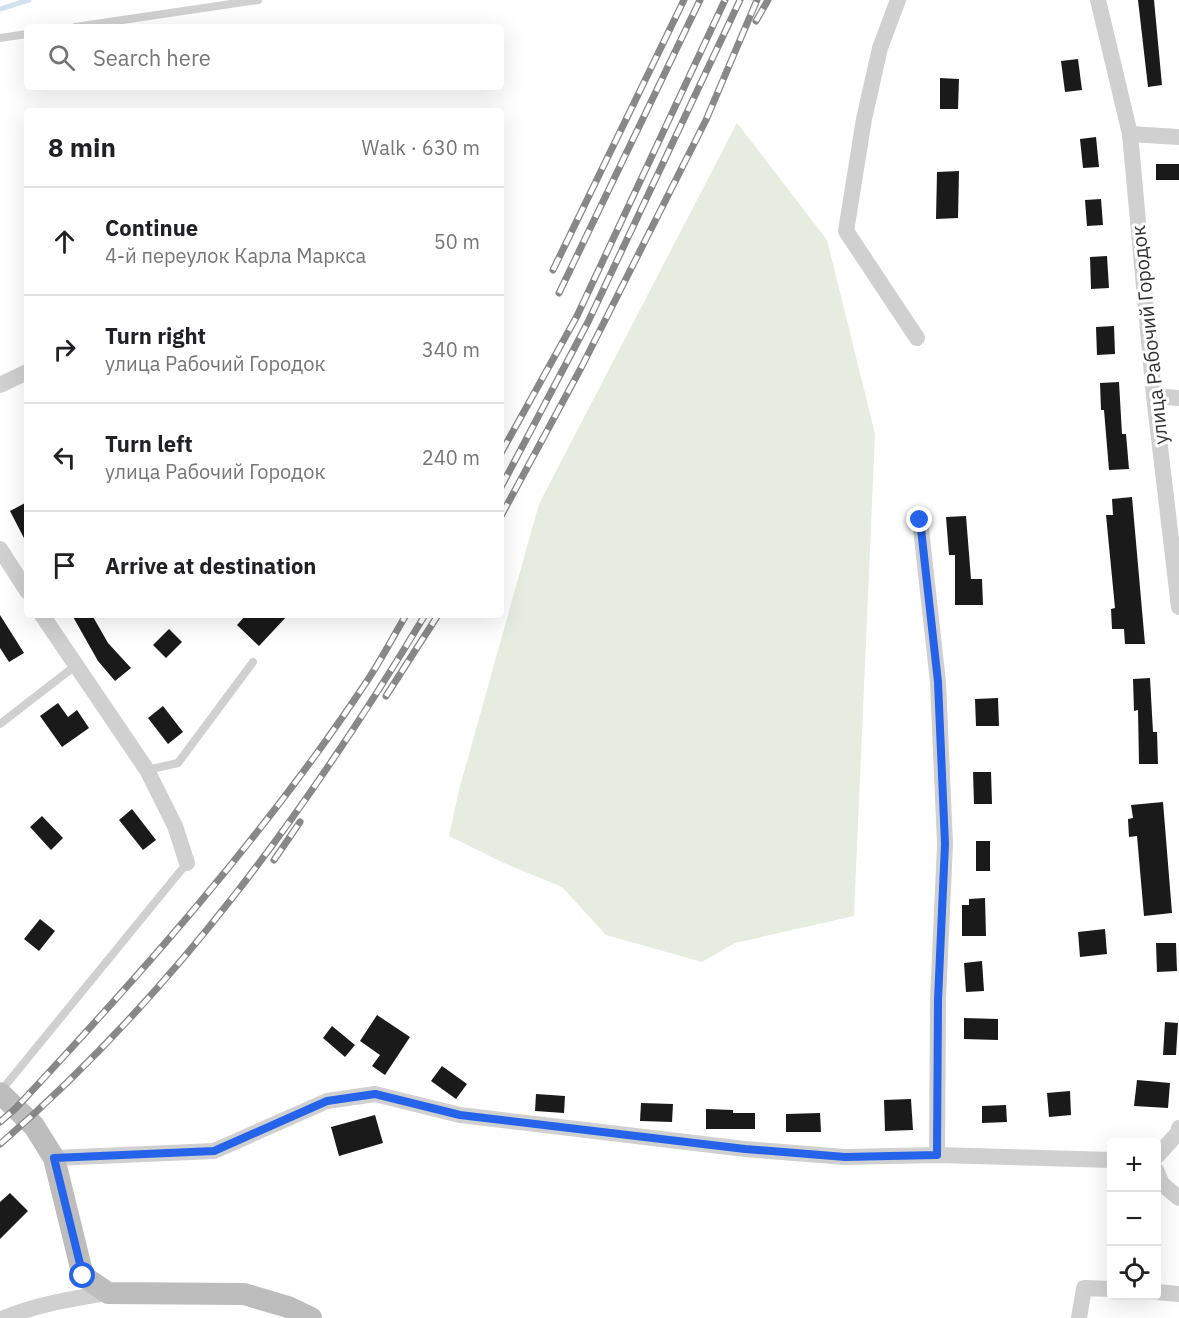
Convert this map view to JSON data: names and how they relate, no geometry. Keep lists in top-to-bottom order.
{
  "streets": {
    "street": ["улица Рабочий Городок"]
  },
  "page": {
    "search": "Search here",
    "heading": ["8 min", "Walk · 630 m"],
    "list": [
      ["Continue", "4-й переулок Карла Маркса", "50 m"],
      ["Turn right", "улица Рабочий Городок", "340 m"],
      ["Turn left", "улица Рабочий Городок", "240 m"],
      "Arrive at destination"
    ],
    "map_buttons": ["+", "−"]
  }
}
